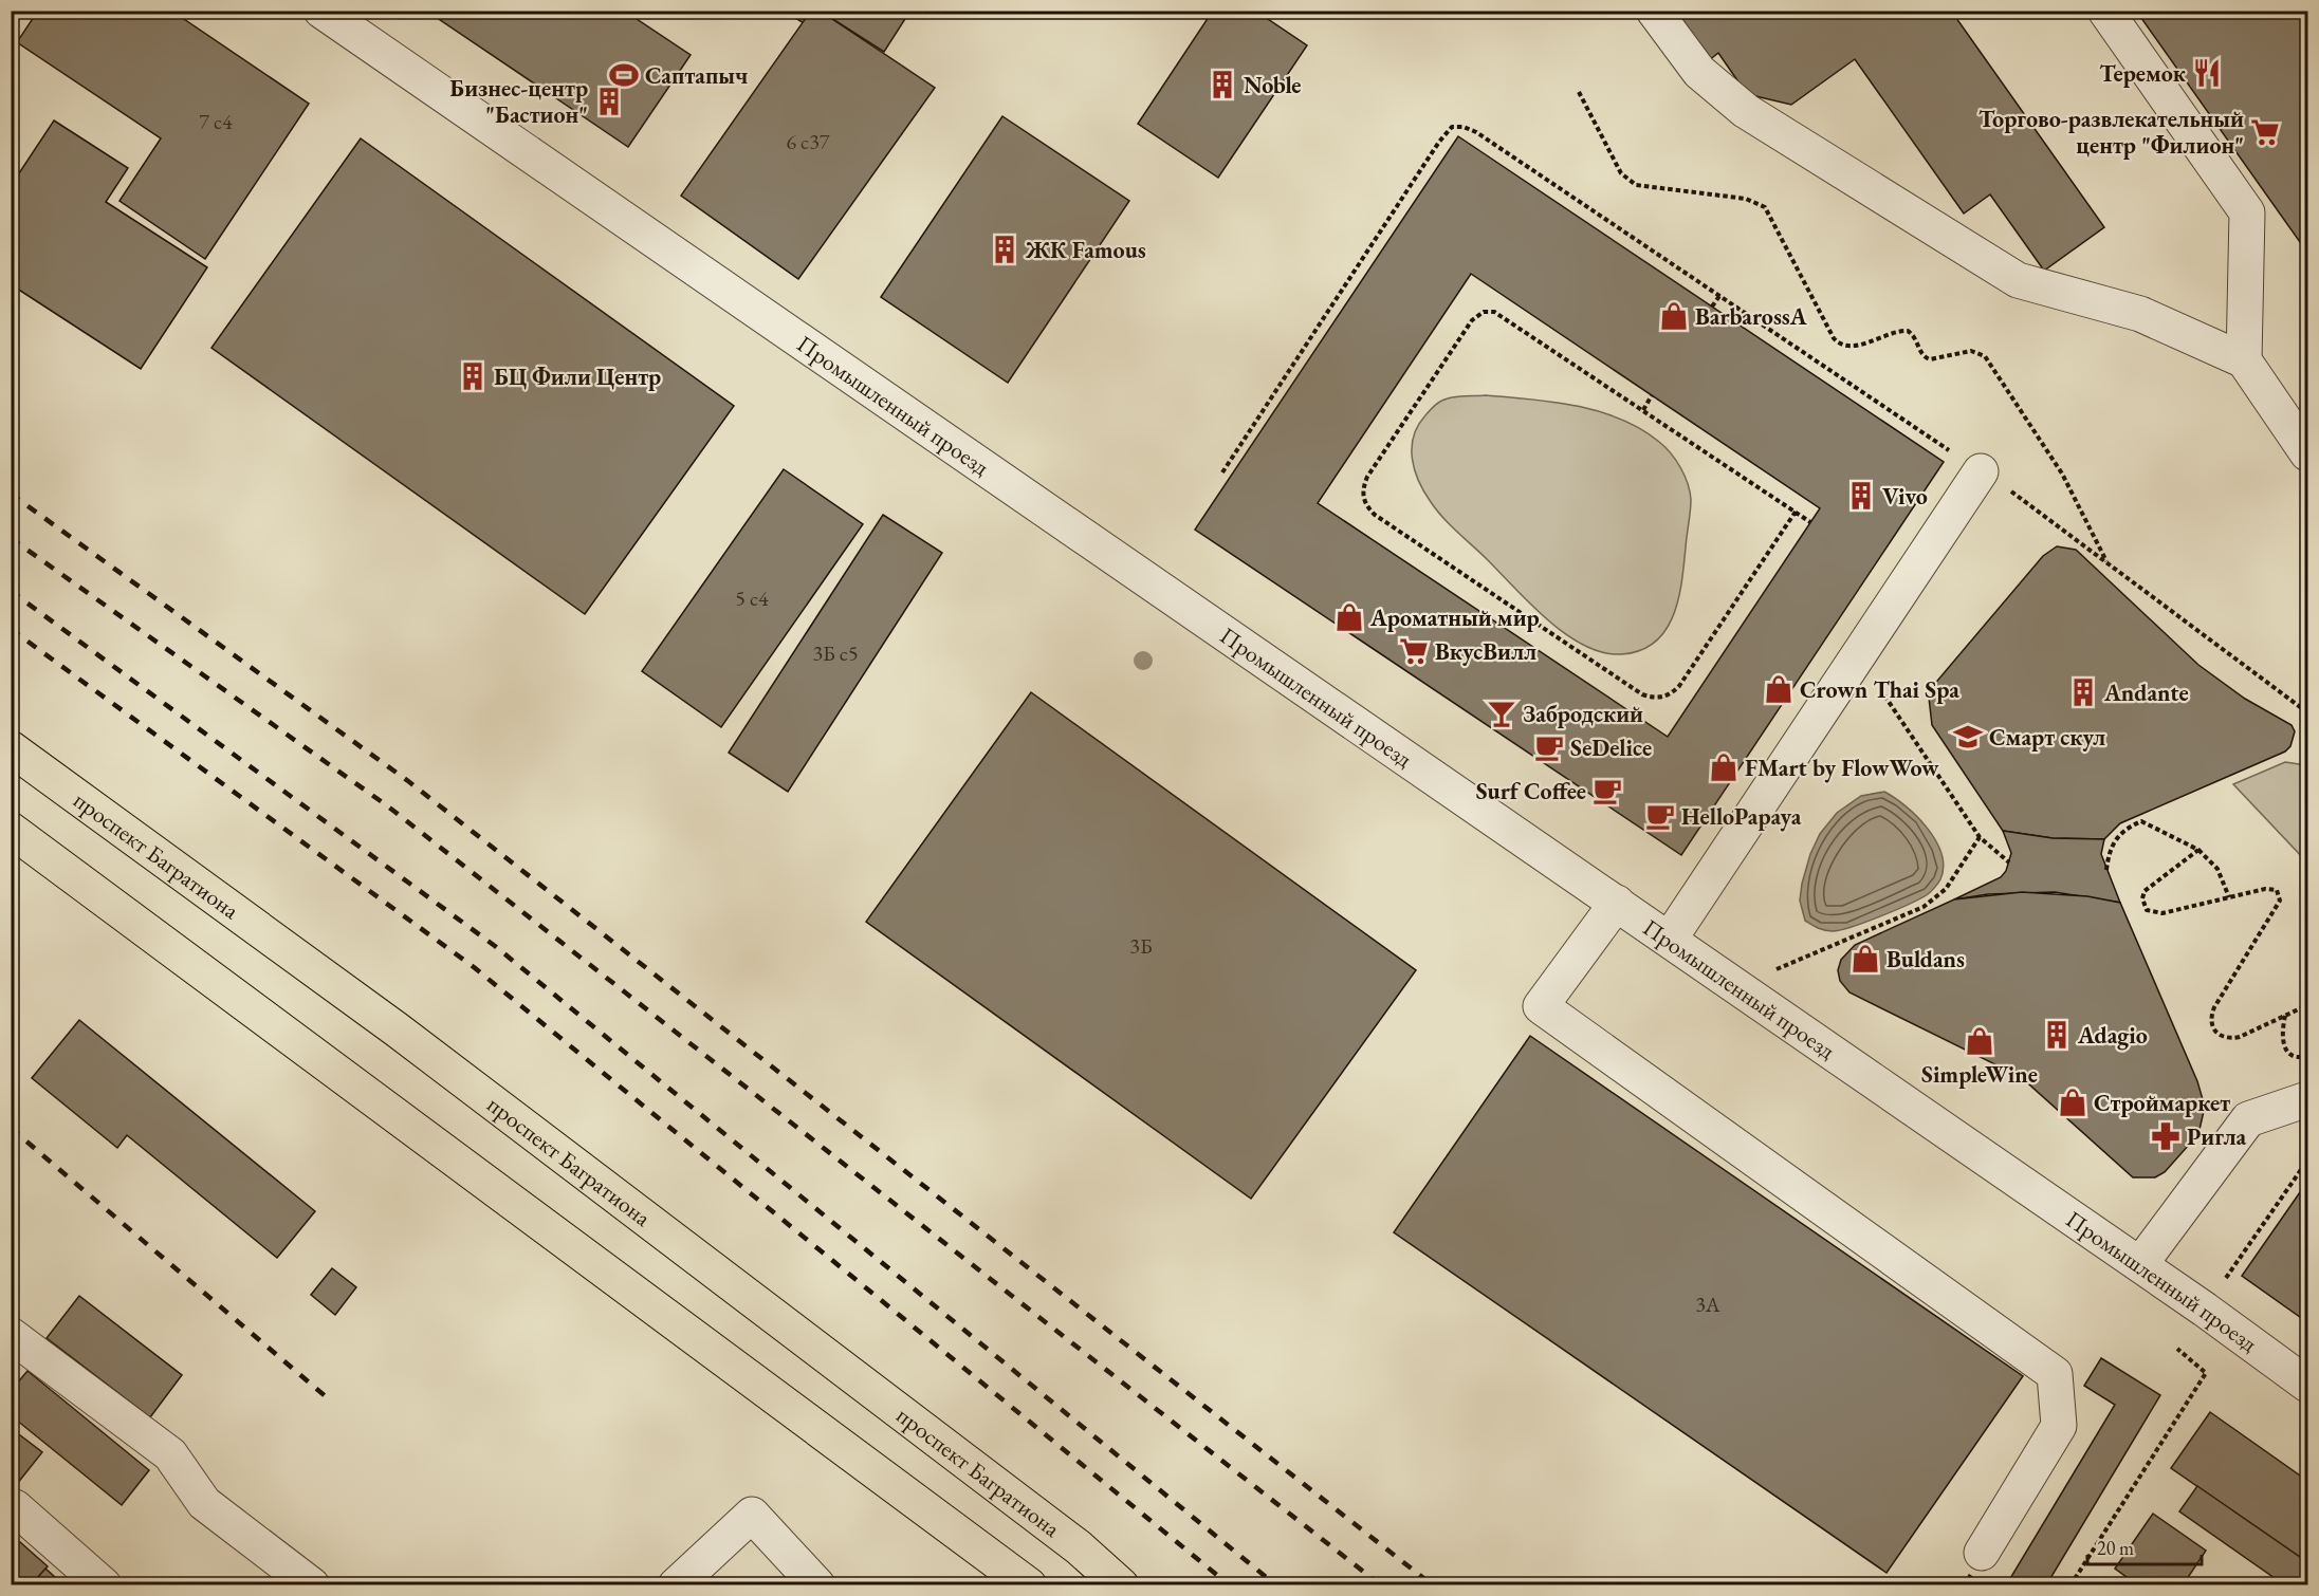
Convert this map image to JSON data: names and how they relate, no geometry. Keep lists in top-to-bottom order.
{
  "streets": {
    "main road": ["проспект Багратиона"],
    "street": ["Промышленный проезд"]
  },
  "places": {
    "restaurant": ["Теремок"],
    "sports": ["Саптапыч"],
    "building": [
      "Noble",
      "Бизнес-центр \"Бастион\"",
      "ЖК Famous",
      "БЦ Фили Центр",
      "Vivo",
      "Andante",
      "Adagio"
    ],
    "supermarket": ["Торгово-развлекательный центр \"Филион\"", "ВкусВилл"],
    "shop": [
      "BarbarossA",
      "Ароматный мир",
      "Crown Thai Spa",
      "FMart by FlowWow",
      "Buldans",
      "SimpleWine",
      "Строймаркет"
    ],
    "bar": ["Забродский"],
    "school or university": ["Смарт скул"],
    "cafe": ["SeDelice", "Surf Coffee", "HelloPapaya"],
    "pharmacy": ["Ригла"]
  },
  "house_numbers": [
    "7 с4",
    "6 с37",
    "5 с4",
    "3Б с5",
    "3Б",
    "3А"
  ],
  "scale_bar": "20 m"
}
